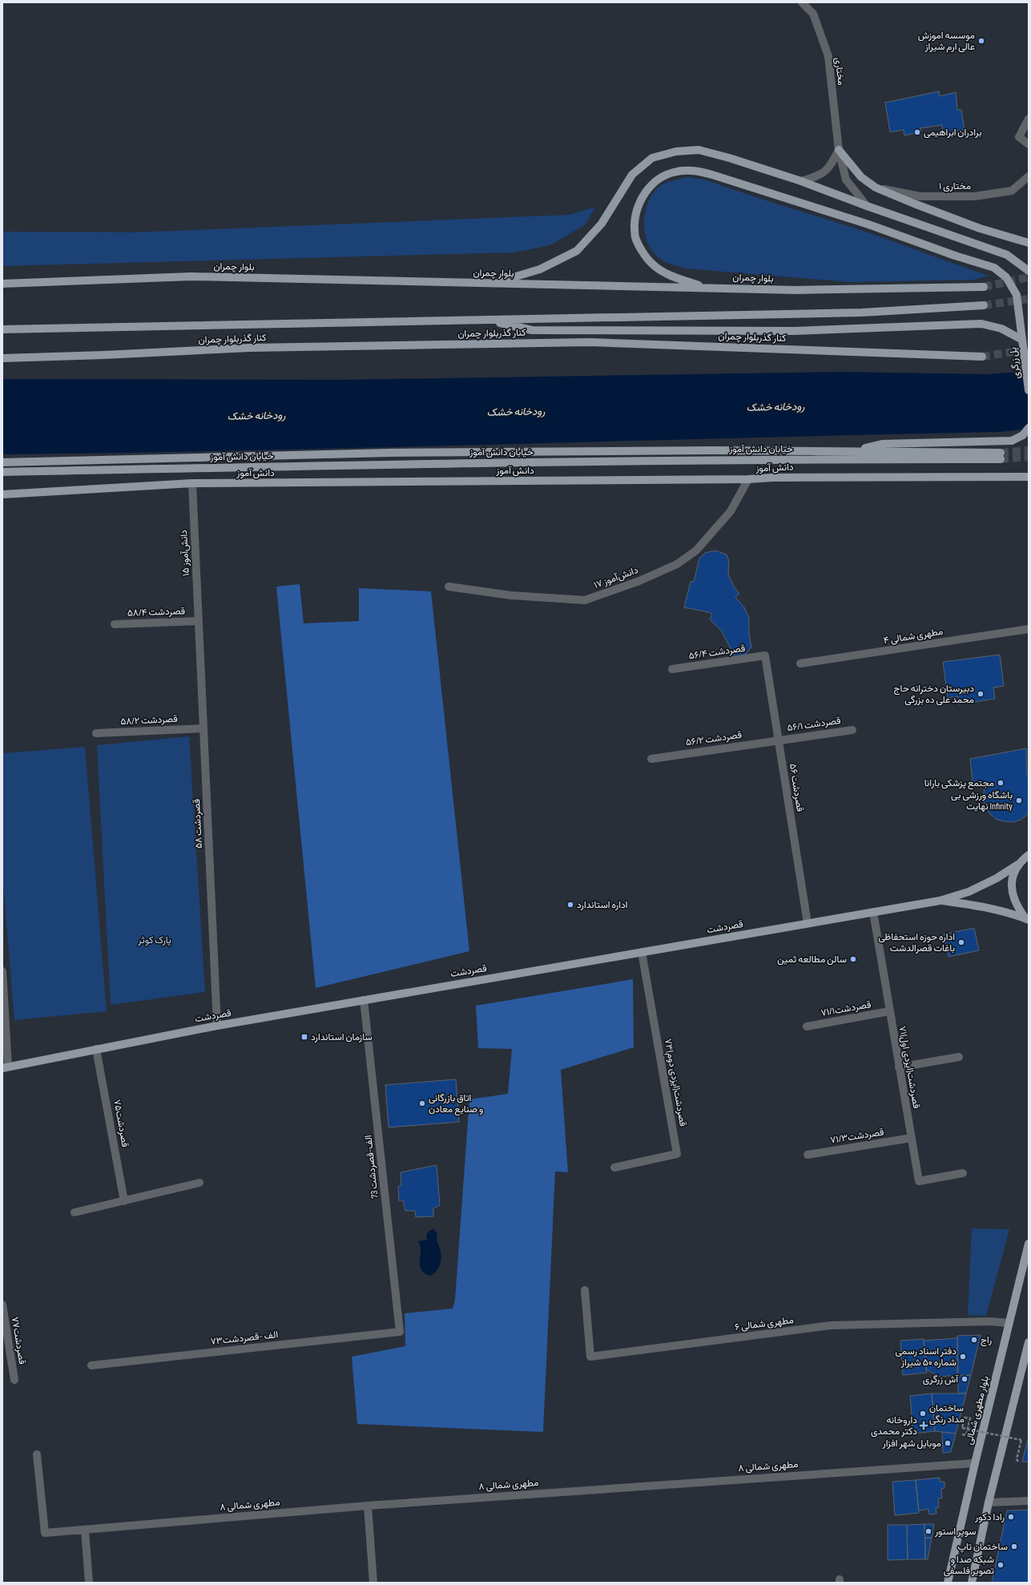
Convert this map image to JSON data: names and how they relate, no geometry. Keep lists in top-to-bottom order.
{
  "streets": {
    "main road": [
      "بلوار چمران",
      "کنار گذربلوار چمران",
      "پل زرگری",
      "خیابان دانش آموز",
      "دانش آموز",
      "قصردشت",
      "بلوار مطهرى شمالى"
    ],
    "street": [
      "مختاری",
      "۱ مختاری",
      "دانش‌آموز ۱۵",
      "دانش‌آموز ۱۷",
      "۵۸/۴ قصردشت",
      "۴ مطهری شمالی",
      "۵۶/۴ قصردشت",
      "۵۸/۲ قصردشت",
      "۵۶/۱ قصردشت",
      "۵۶/۲ قصردشت",
      "۵۶ قصردشت",
      "قصردشت ۵۸",
      "قصردشت۷۱/۱",
      "۷۱قصردشت(ایزدی اول)",
      "۷۳قصردشت(ایزدی دوم)",
      "قصردشت۷۵",
      "قصردشت۷۱/۳",
      "73 الف-قصردشت",
      "۶ مطهری شمالی",
      "الف -قصردشت۷۳",
      "قصردشت۷۷",
      "۸ مطهری شمالی"
    ]
  },
  "crossings": [
    ["بلوار چمران", "پل زرگری"],
    ["دانش آموز", "دانش‌آموز ۱۵"],
    ["دانش آموز", "دانش‌آموز ۱۷"],
    ["دانش‌آموز ۱۵", "۵۸/۴ قصردشت"],
    ["دانش‌آموز ۱۵", "قصردشت ۵۸"],
    ["۵۸/۴ قصردشت", "قصردشت ۵۸"],
    ["۵۶/۴ قصردشت", "۵۶ قصردشت"],
    ["۵۸/۲ قصردشت", "قصردشت ۵۸"],
    ["۵۶/۱ قصردشت", "۵۶/۲ قصردشت"],
    ["۵۶/۱ قصردشت", "۵۶ قصردشت"],
    ["۵۶/۲ قصردشت", "۵۶ قصردشت"],
    ["۵۶ قصردشت", "قصردشت"],
    ["قصردشت ۵۸", "قصردشت"],
    ["قصردشت", "۷۱قصردشت(ایزدی اول)"],
    ["قصردشت", "۷۳قصردشت(ایزدی دوم)"],
    ["قصردشت", "قصردشت۷۵"],
    ["قصردشت", "73 الف-قصردشت"],
    ["قصردشت۷۱/۱", "۷۱قصردشت(ایزدی اول)"],
    ["۷۱قصردشت(ایزدی اول)", "قصردشت۷۱/۳"],
    ["73 الف-قصردشت", "الف -قصردشت۷۳"],
    ["۶ مطهری شمالی", "بلوار مطهرى شمالى"],
    ["بلوار مطهرى شمالى", "۸ مطهری شمالی"]
  ],
  "water": ["رودخانه خشک"],
  "parks": ["پارک کوثر"],
  "places": {
    "other": [
      "موسسه اموزش عالی ارم شیراز",
      "برادران ابراهیمی",
      "دبیرستان دخترانه حاج محمد علی ده بزرگی",
      "مجتمع پزشکی بارانا",
      "باشگاه ورزشی بی نهایت Infinity",
      "اداره استاندارد",
      "اداره حوزه استحفاظی باغات قصرالدشت",
      "سالن مطالعه ثمین",
      "اتاق بازرگانی و صنایع معادن",
      "راج",
      "دفتر اسناد رسمی شماره ۵۰ شیراز",
      "آش زرگری",
      "ساختمان مداد رنگی",
      "موبایل شهر افزار",
      "رادا دکور",
      "سوپر استور",
      "ساختمان تاپ",
      "شبکه صدا و تصویر فلسفی"
    ],
    "transit": ["سازمان استاندارد"],
    "health": ["داروخانه دکتر محمدى"]
  }
}
